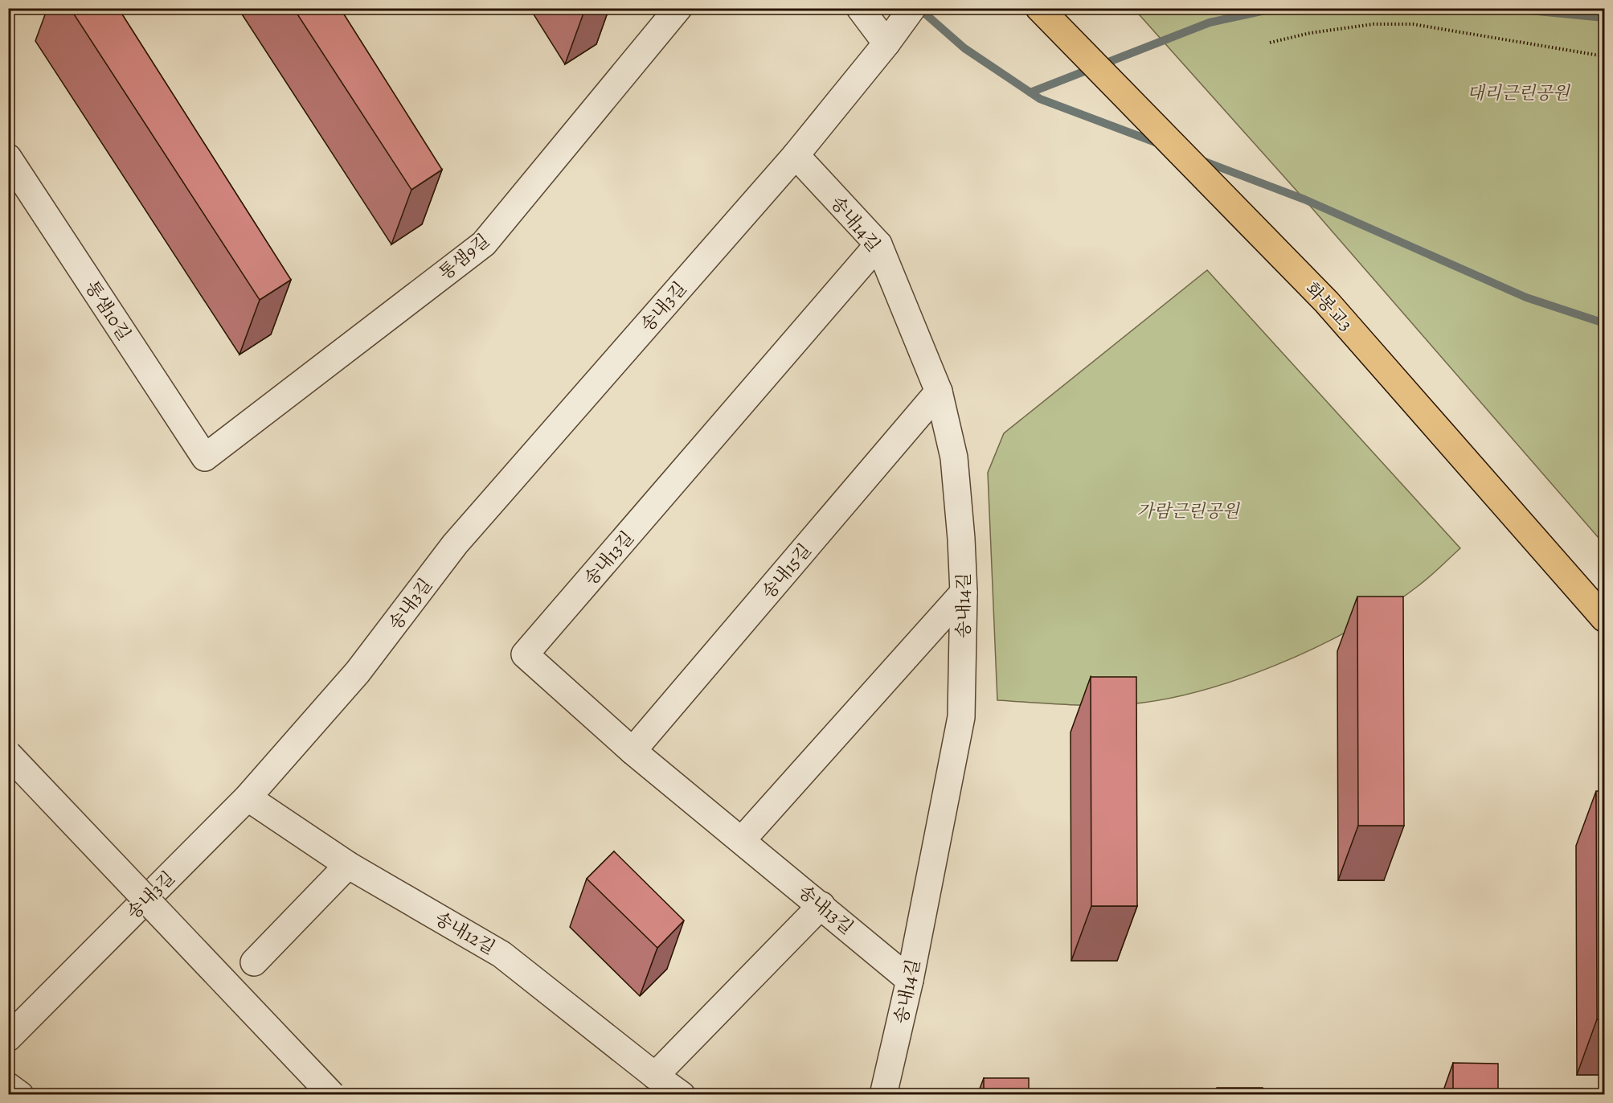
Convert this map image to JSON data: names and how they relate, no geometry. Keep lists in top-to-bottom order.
{
  "streets": {
    "main road": ["화봉교3"],
    "street": [
      "송내14길",
      "통샘9길",
      "송내3길",
      "통샘10길",
      "송내13길",
      "송내15길",
      "송내12길"
    ]
  },
  "crossings": [
    ["송내14길", "송내3길"],
    ["송내14길", "송내13길"],
    ["송내14길", "송내15길"],
    ["통샘9길", "통샘10길"],
    ["송내3길", "송내12길"],
    ["송내13길", "송내15길"]
  ],
  "parks": ["대리근린공원", "가람근린공원"]
}
